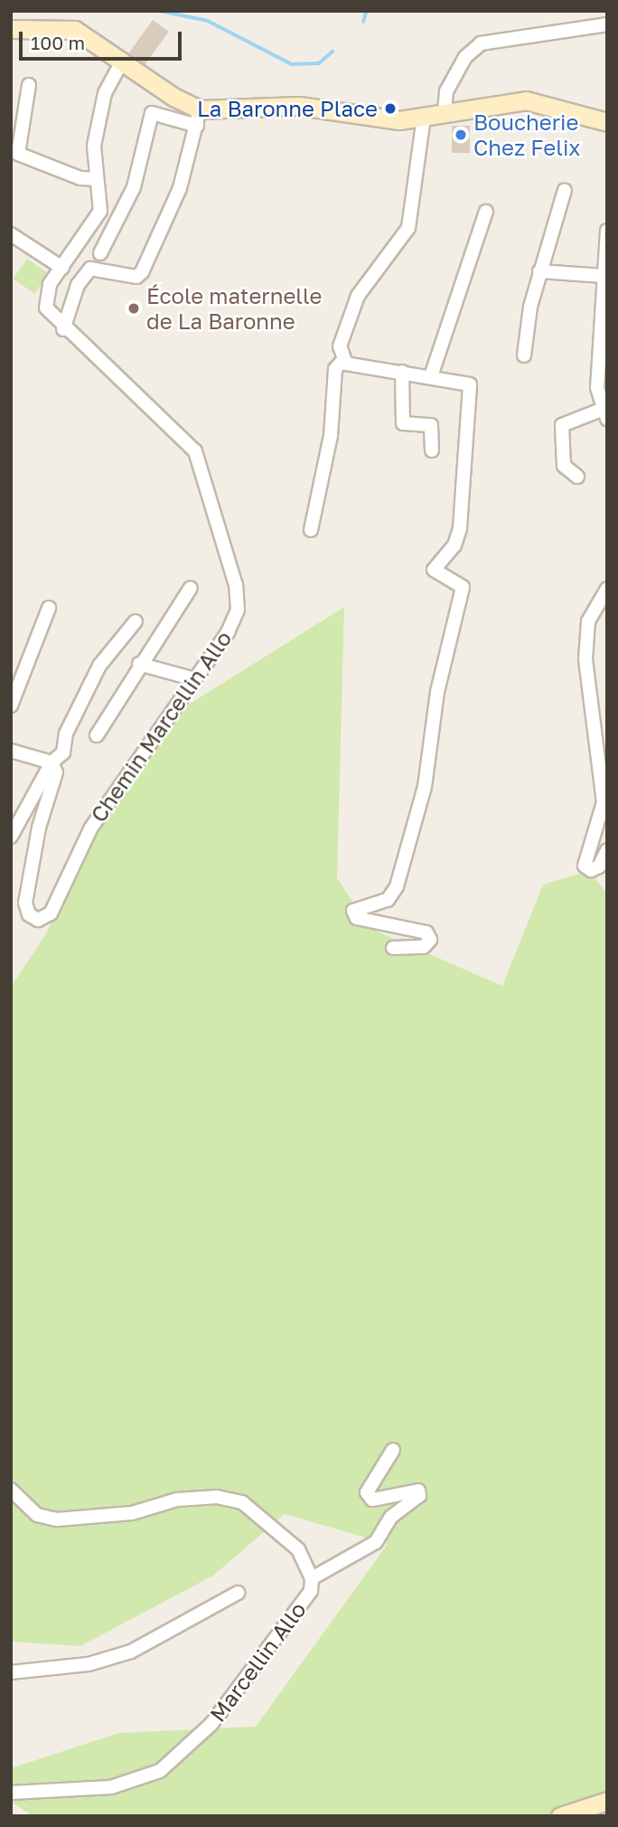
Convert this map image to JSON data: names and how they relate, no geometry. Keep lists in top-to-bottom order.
{
  "streets": {
    "street": ["Chemin Marcellin Allo", "Marcellin Allo"]
  },
  "places": ["La Baronne Place", "Boucherie Chez Felix", "École maternelle de La Baronne"],
  "scale_bar": "100 m"
}
